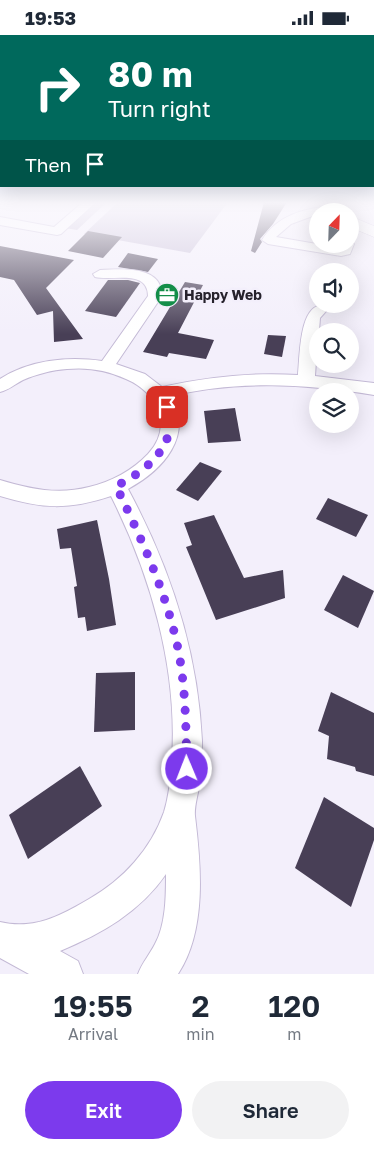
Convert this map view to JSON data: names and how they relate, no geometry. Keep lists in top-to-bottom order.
{
  "places": {
    "office": ["Happy Web"]
  },
  "north": "top right",
  "page": {
    "status": "19:53",
    "turn": ["80 m", "Turn right"],
    "then": "Then",
    "eta": [
      "19:55",
      "Arrival",
      "2",
      "min",
      "120",
      "m"
    ],
    "buttons": ["Exit", "Share"]
  }
}
